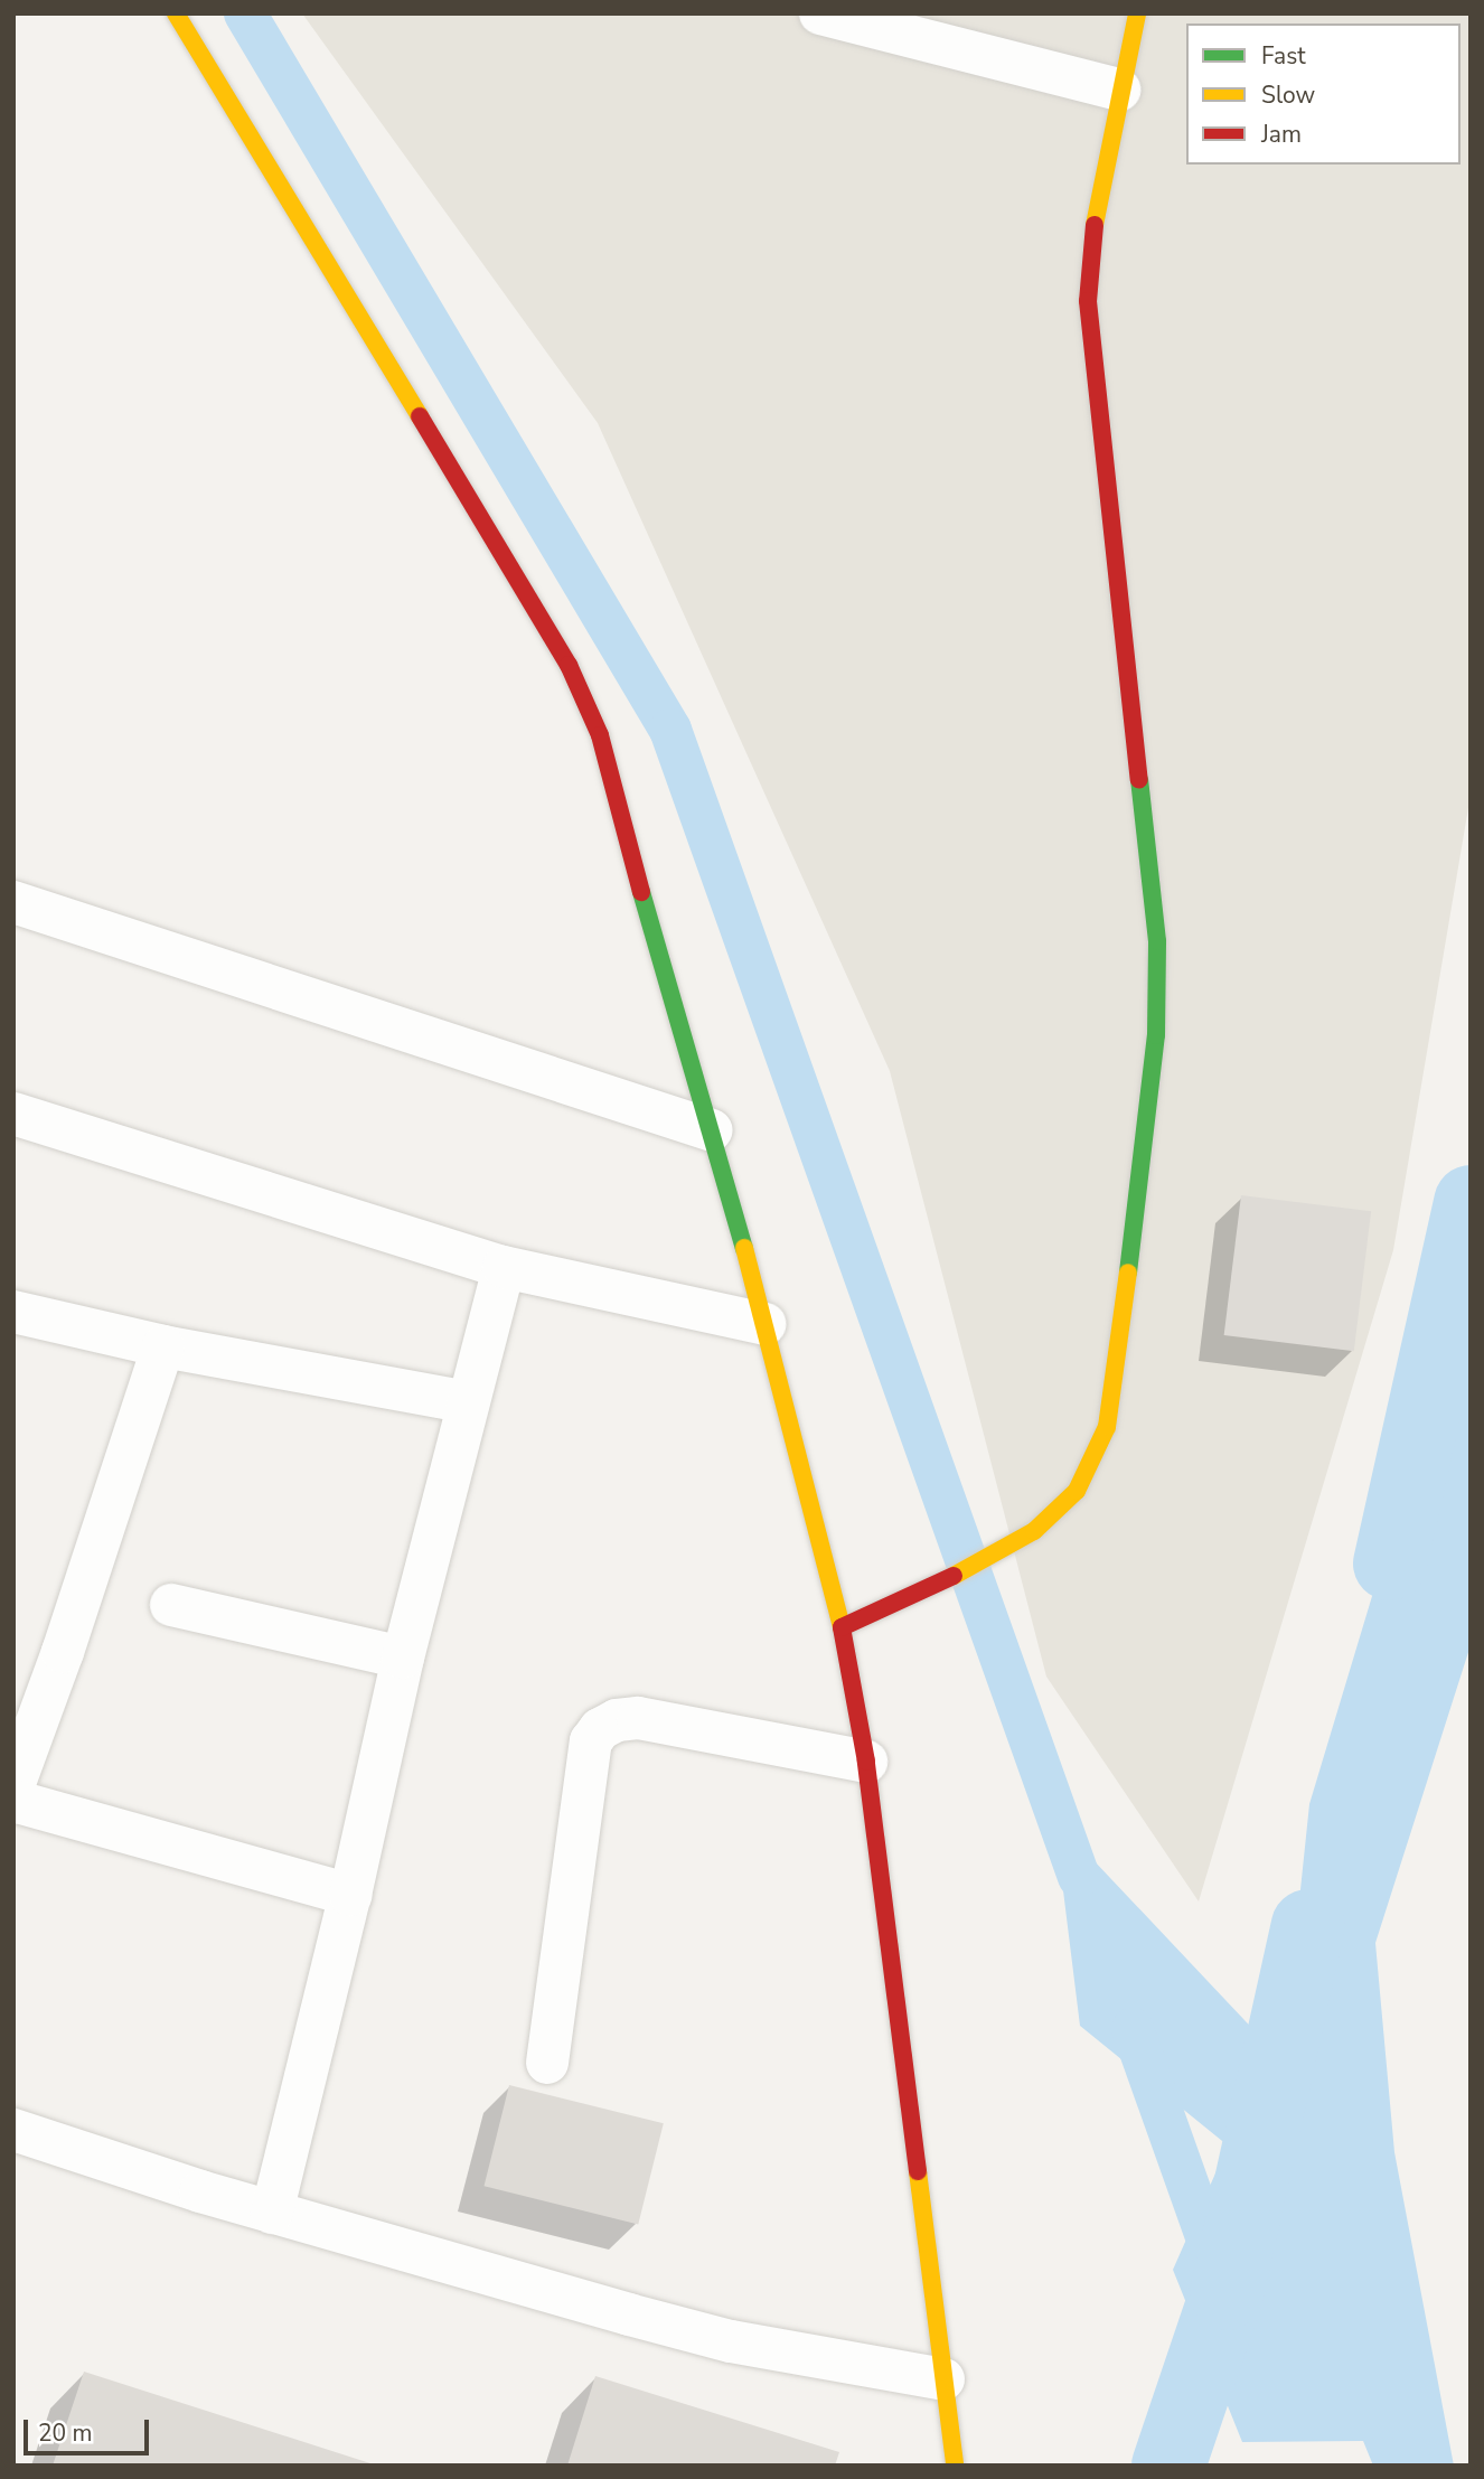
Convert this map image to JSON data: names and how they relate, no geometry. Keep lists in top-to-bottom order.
{
  "legend": ["Fast", "Slow", "Jam"],
  "scale_bar": "20 m"
}
